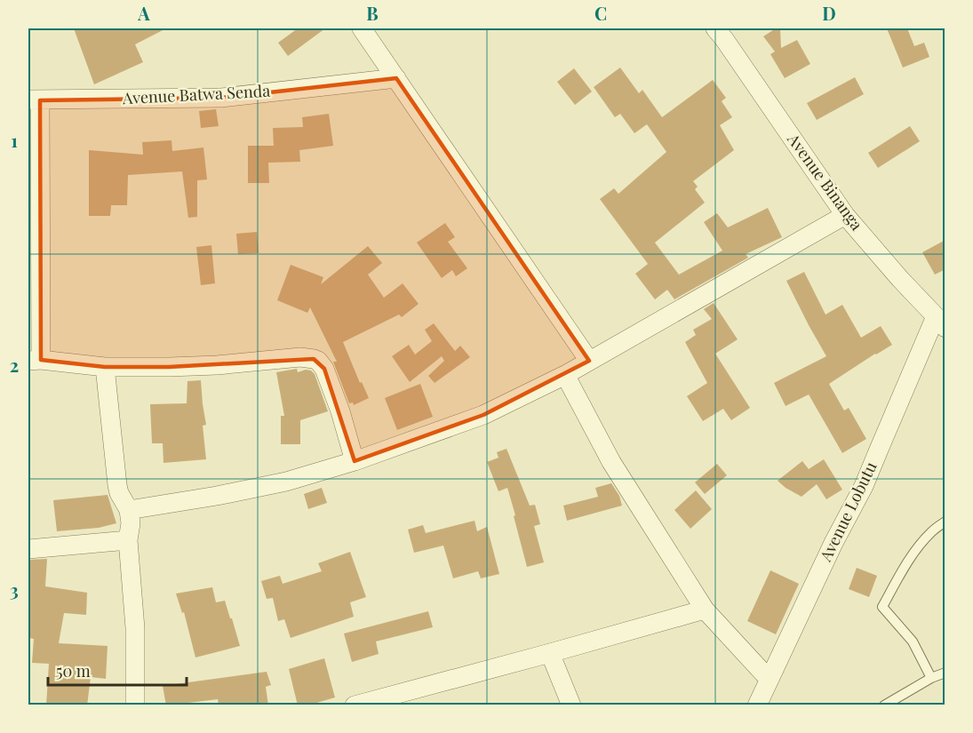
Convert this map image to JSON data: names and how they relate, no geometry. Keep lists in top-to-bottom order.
{
  "streets": {
    "street": ["Avenue Batwa Senda", "Avenue Binanga", "Avenue Lobutu"]
  },
  "crossings": [
    ["Avenue Binanga", "Avenue Lobutu"]
  ],
  "scale_bar": "50 m",
  "grid": {
    "columns": [
      "A",
      "B",
      "C",
      "D"
    ],
    "rows": ["1", "2", "3"]
  }
}
